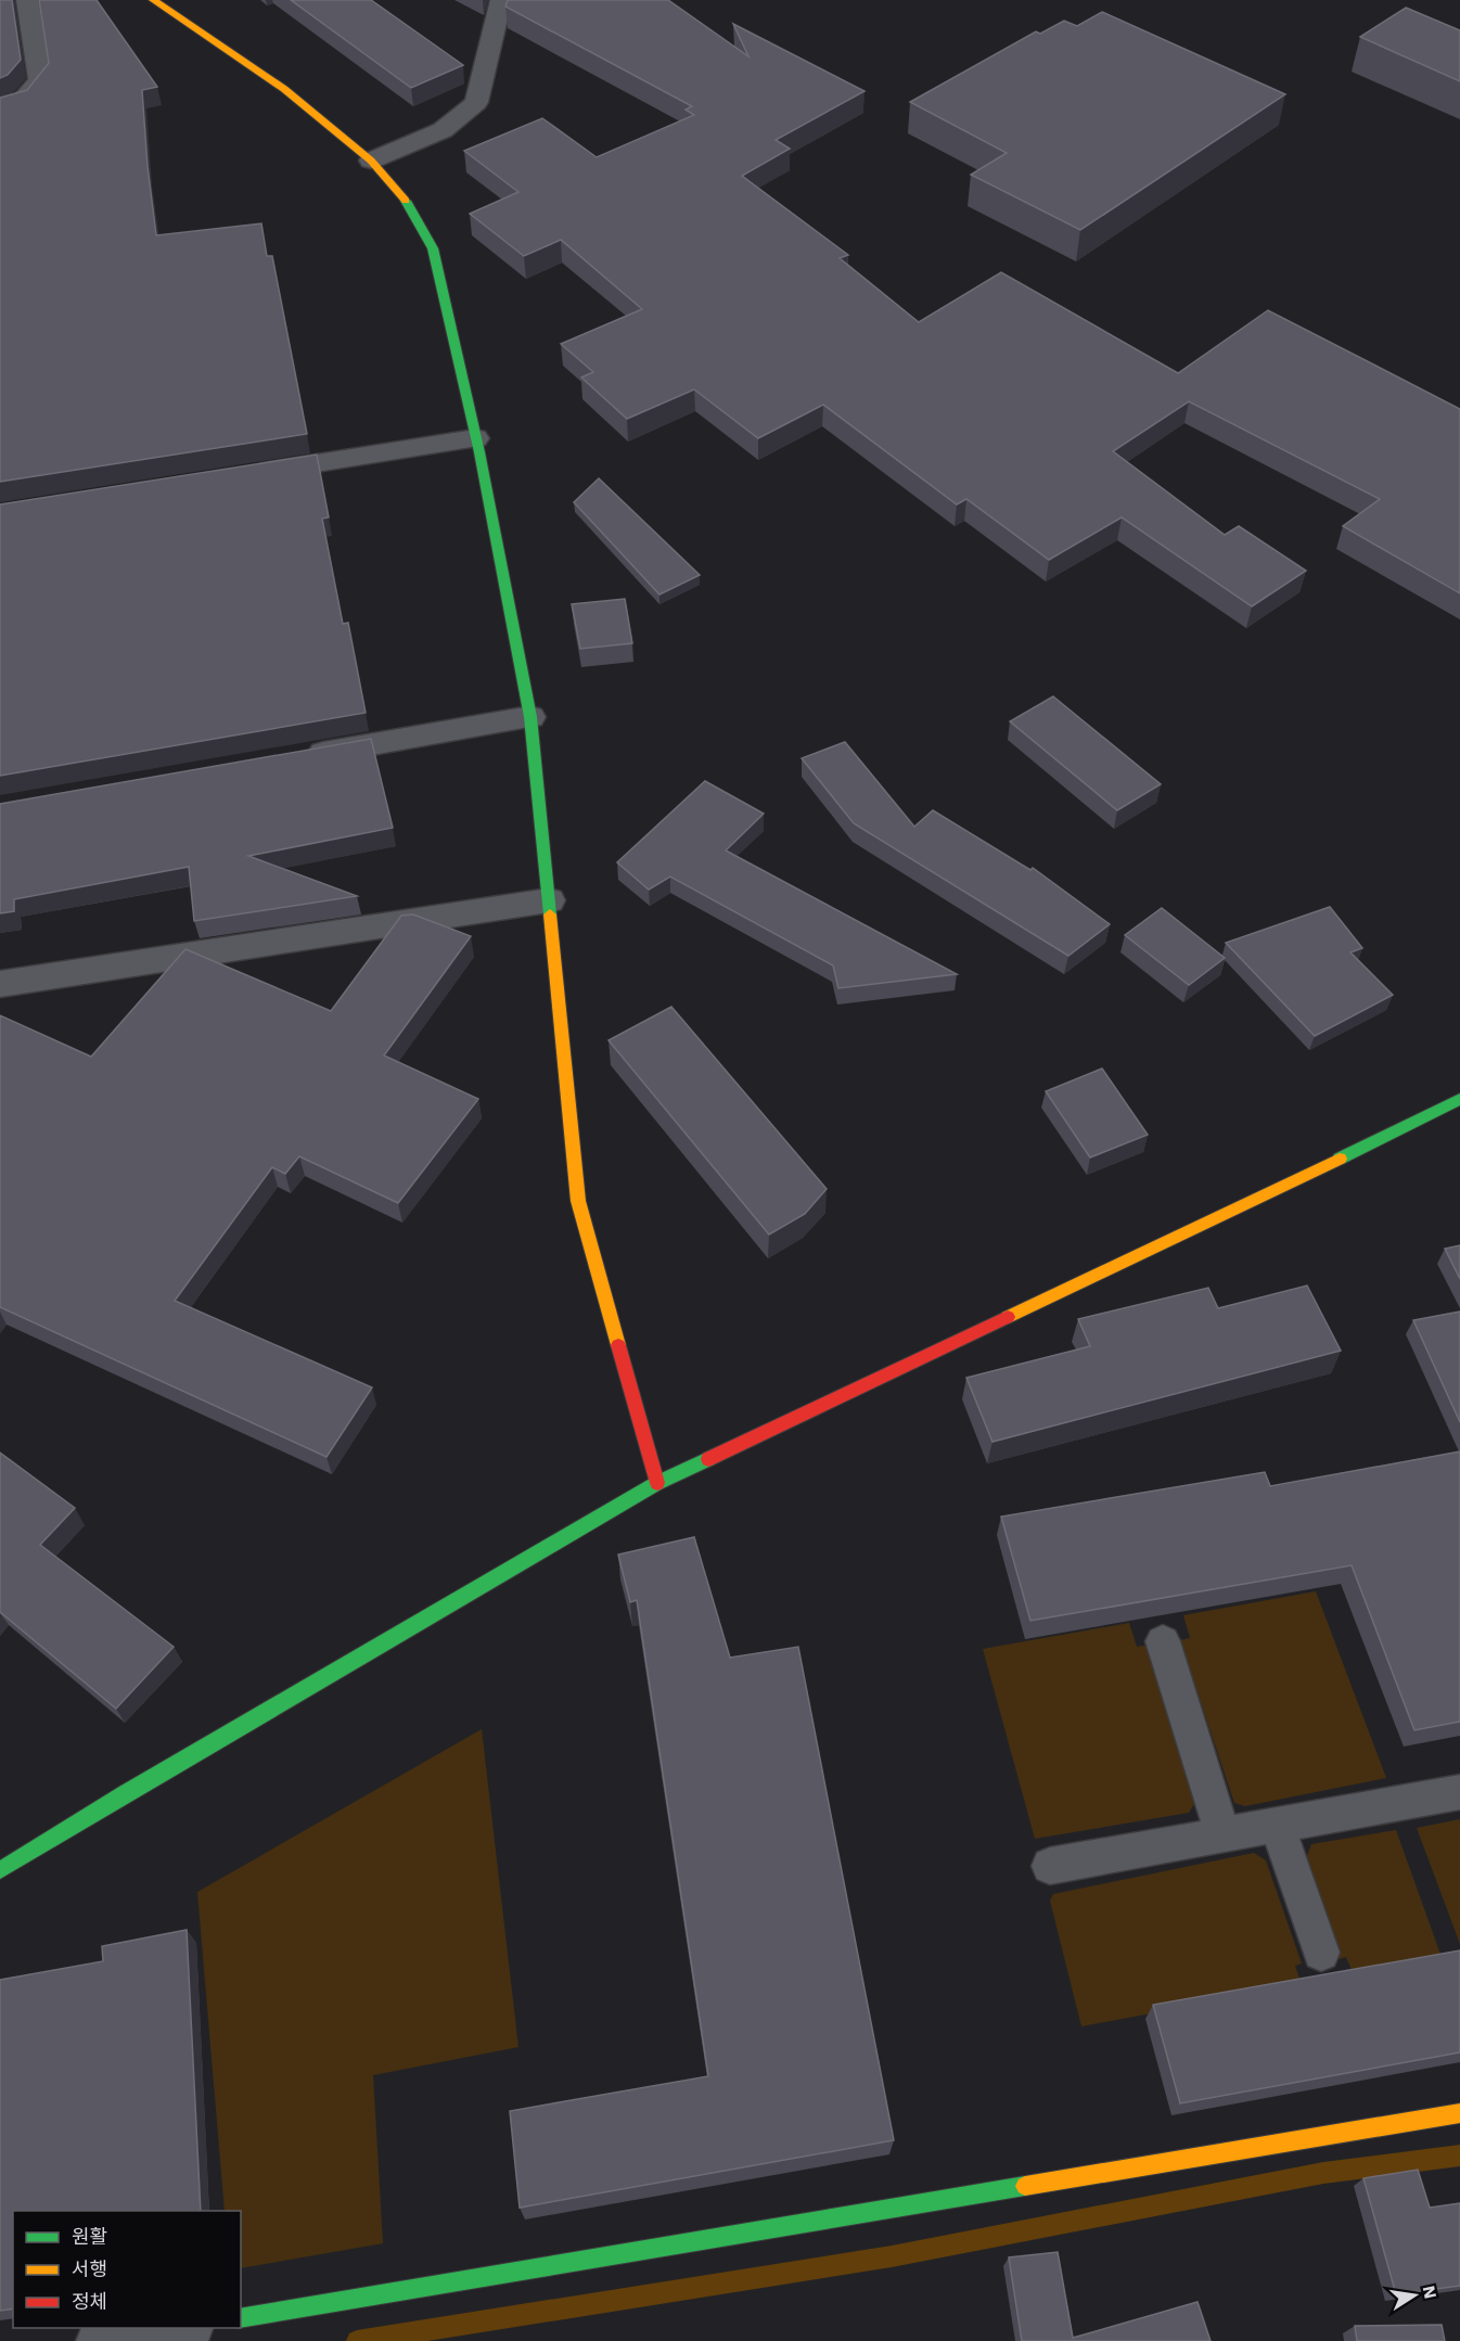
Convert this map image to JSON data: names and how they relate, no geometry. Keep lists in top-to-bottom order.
{
  "legend": ["원활", "서행", "정체"],
  "north": "right"
}
